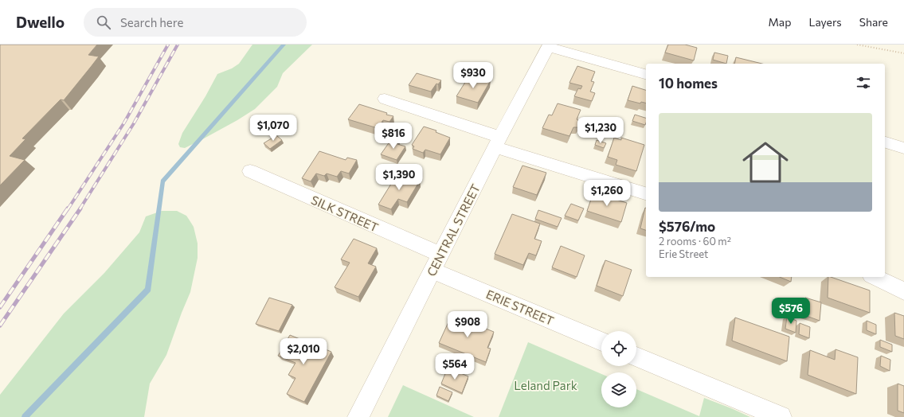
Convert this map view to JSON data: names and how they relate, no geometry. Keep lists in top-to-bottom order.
{
  "streets": {
    "street": ["SILK STREET", "CENTRAL STREET", "ERIE STREET"]
  },
  "crossings": [
    ["SILK STREET", "CENTRAL STREET"],
    ["SILK STREET", "ERIE STREET"],
    ["CENTRAL STREET", "ERIE STREET"]
  ],
  "parks": ["Leland Park"],
  "page": {
    "header": "Dwello",
    "search": "Search here",
    "nav": ["Map", "Layers", "Share"],
    "price": [
      "$930",
      "$1,070",
      "$1,230",
      "$816",
      "$1,390",
      "$1,260",
      "$576",
      "$908",
      "$2,010",
      "$564"
    ],
    "heading": "10 homes",
    "list": [
      {
        "name": "$576/mo",
        "note": "2 rooms · 60 m² · Erie Street"
      }
    ]
  }
}
